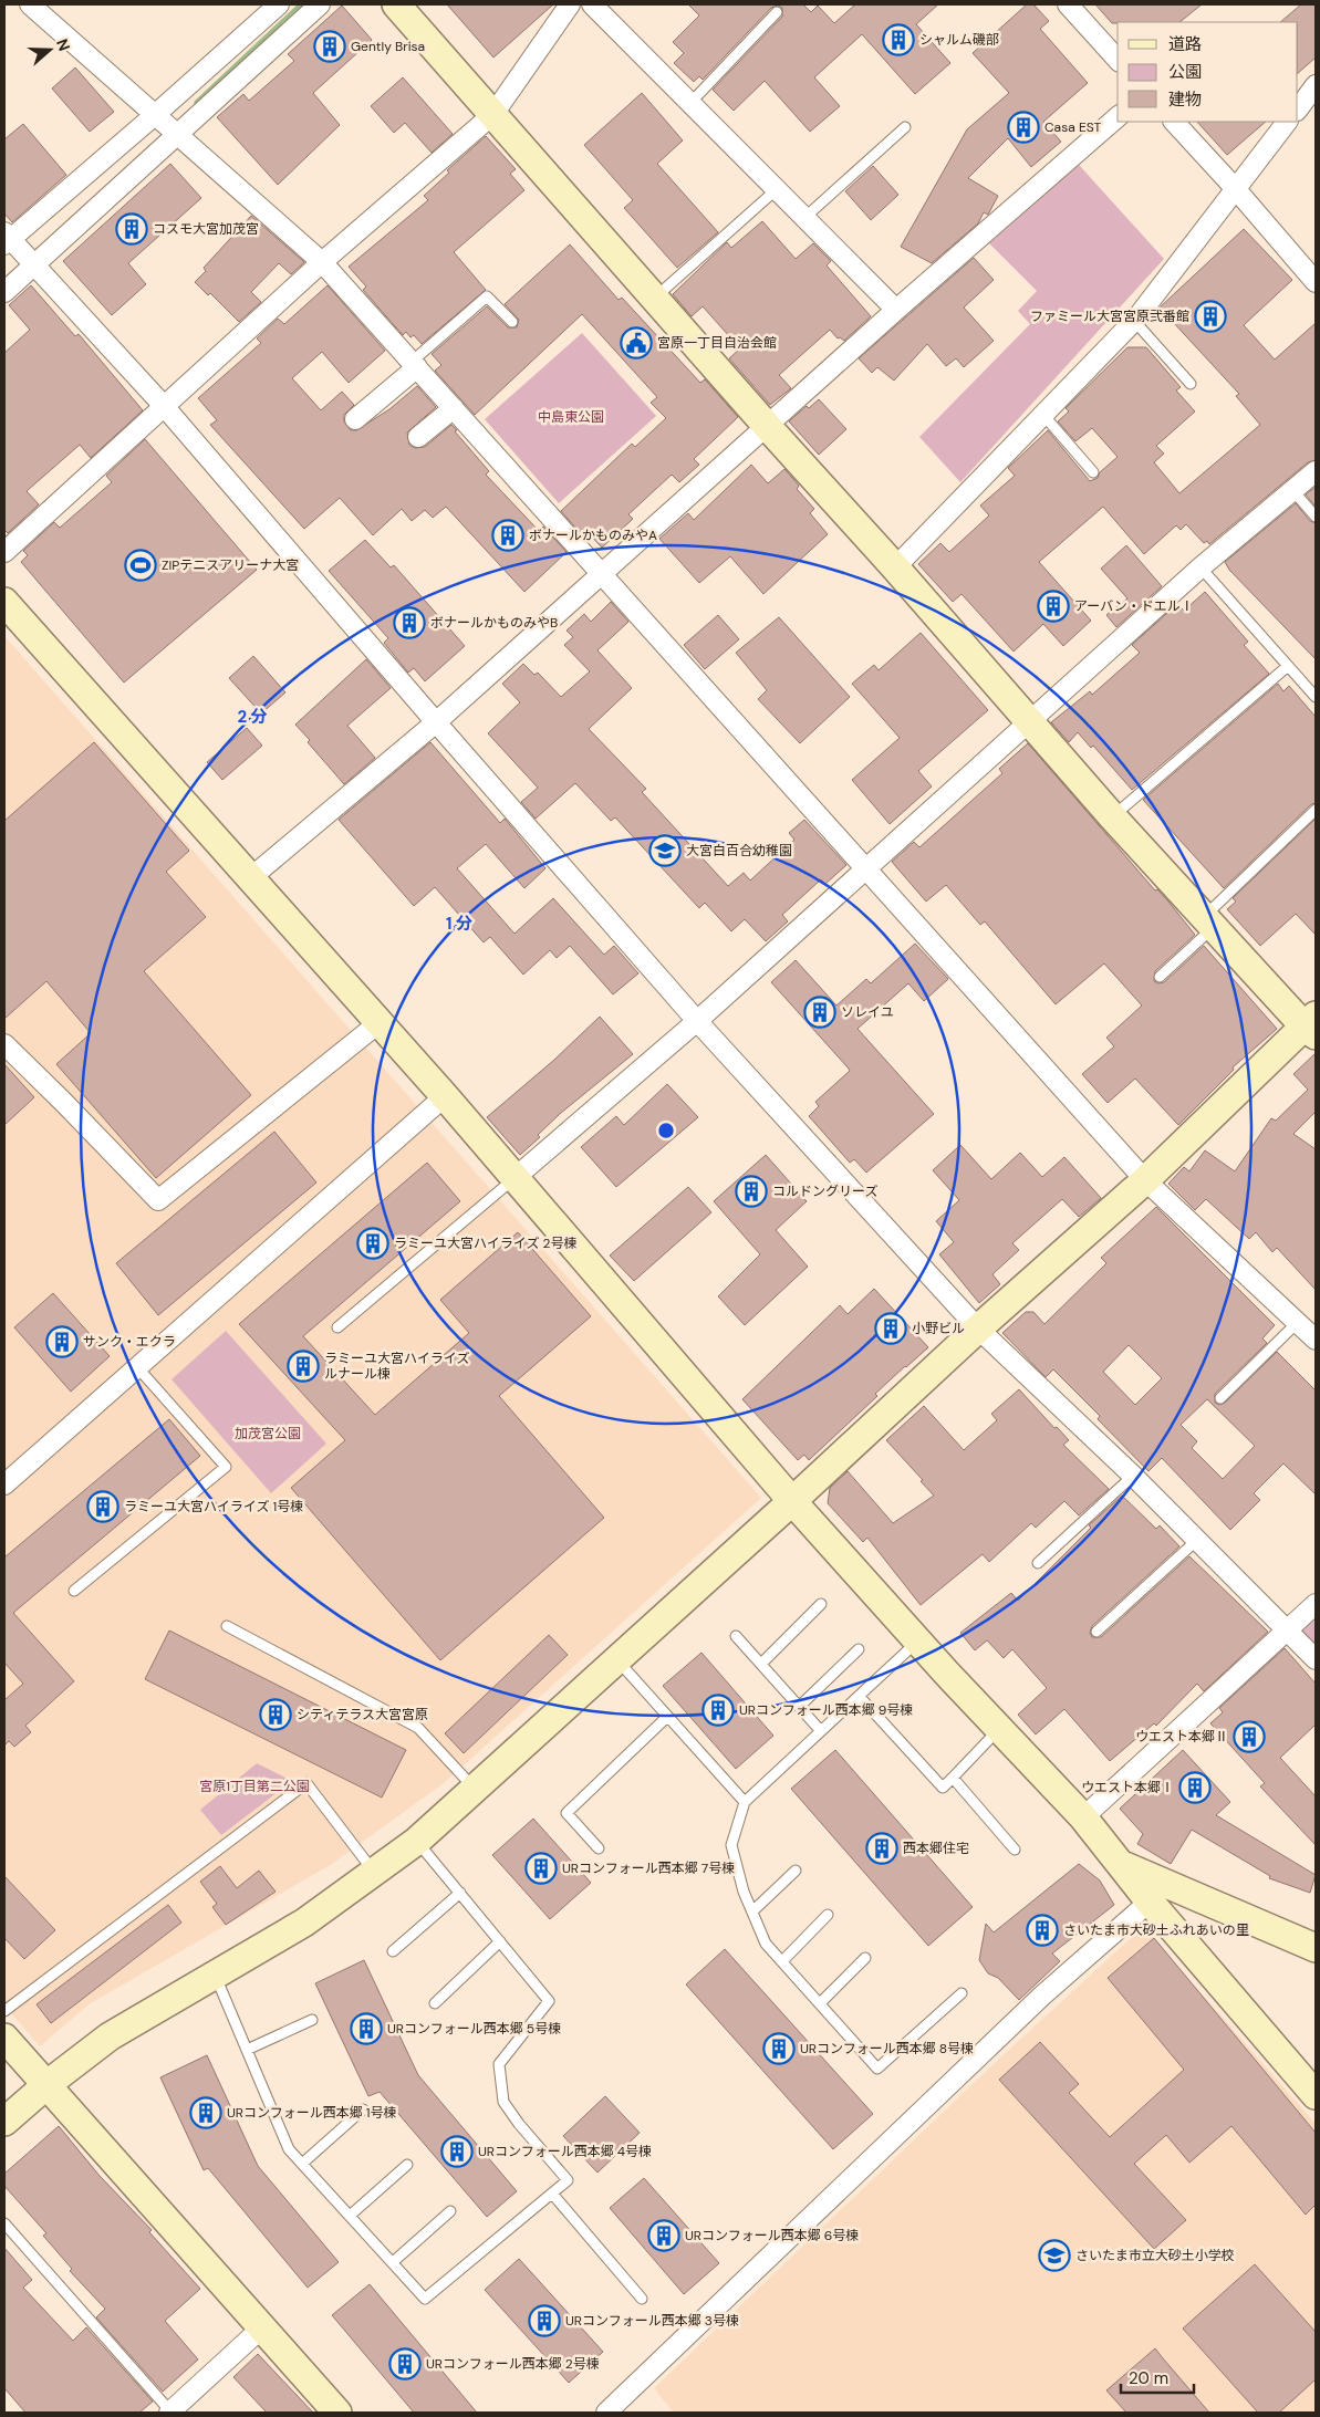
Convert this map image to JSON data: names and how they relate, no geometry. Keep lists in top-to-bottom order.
{
  "parks": ["中島東公園", "加茂宮公園", "宮原1丁目第二公園"],
  "places": {
    "building": [
      "シャルム磯部",
      "Gently Brisa",
      "Casa EST",
      "コスモ大宮加茂宮",
      "ファミール大宮宮原弐番館",
      "ボナールかものみやA",
      "アーバン・ドエルⅠ",
      "ボナールかものみやB",
      "ソレイユ",
      "コルドングリーズ",
      "ラミーユ大宮ハイライズ 2号棟",
      "小野ビル",
      "サンク・エクラ",
      "ラミーユ大宮ハイライズ ルナール棟",
      "ラミーユ大宮ハイライズ 1号棟",
      "URコンフォール西本郷 9号棟",
      "シティテラス大宮宮原",
      "ウエスト本郷Ⅱ",
      "ウエスト本郷Ⅰ",
      "西本郷住宅",
      "URコンフォール西本郷 7号棟",
      "さいたま市大砂土ふれあいの里",
      "URコンフォール西本郷 5号棟",
      "URコンフォール西本郷 8号棟",
      "URコンフォール西本郷 1号棟",
      "URコンフォール西本郷 4号棟",
      "URコンフォール西本郷 6号棟",
      "URコンフォール西本郷 3号棟",
      "URコンフォール西本郷 2号棟"
    ],
    "public building": ["宮原一丁目自治会館"],
    "sports": ["ZIPテニスアリーナ大宮"],
    "school or university": ["大宮白百合幼稚園", "さいたま市立大砂土小学校"]
  },
  "legend": ["道路", "公園", "建物"],
  "scale_bar": "20 m",
  "north": "right",
  "rings": ["2 分", "1 分"]
}
